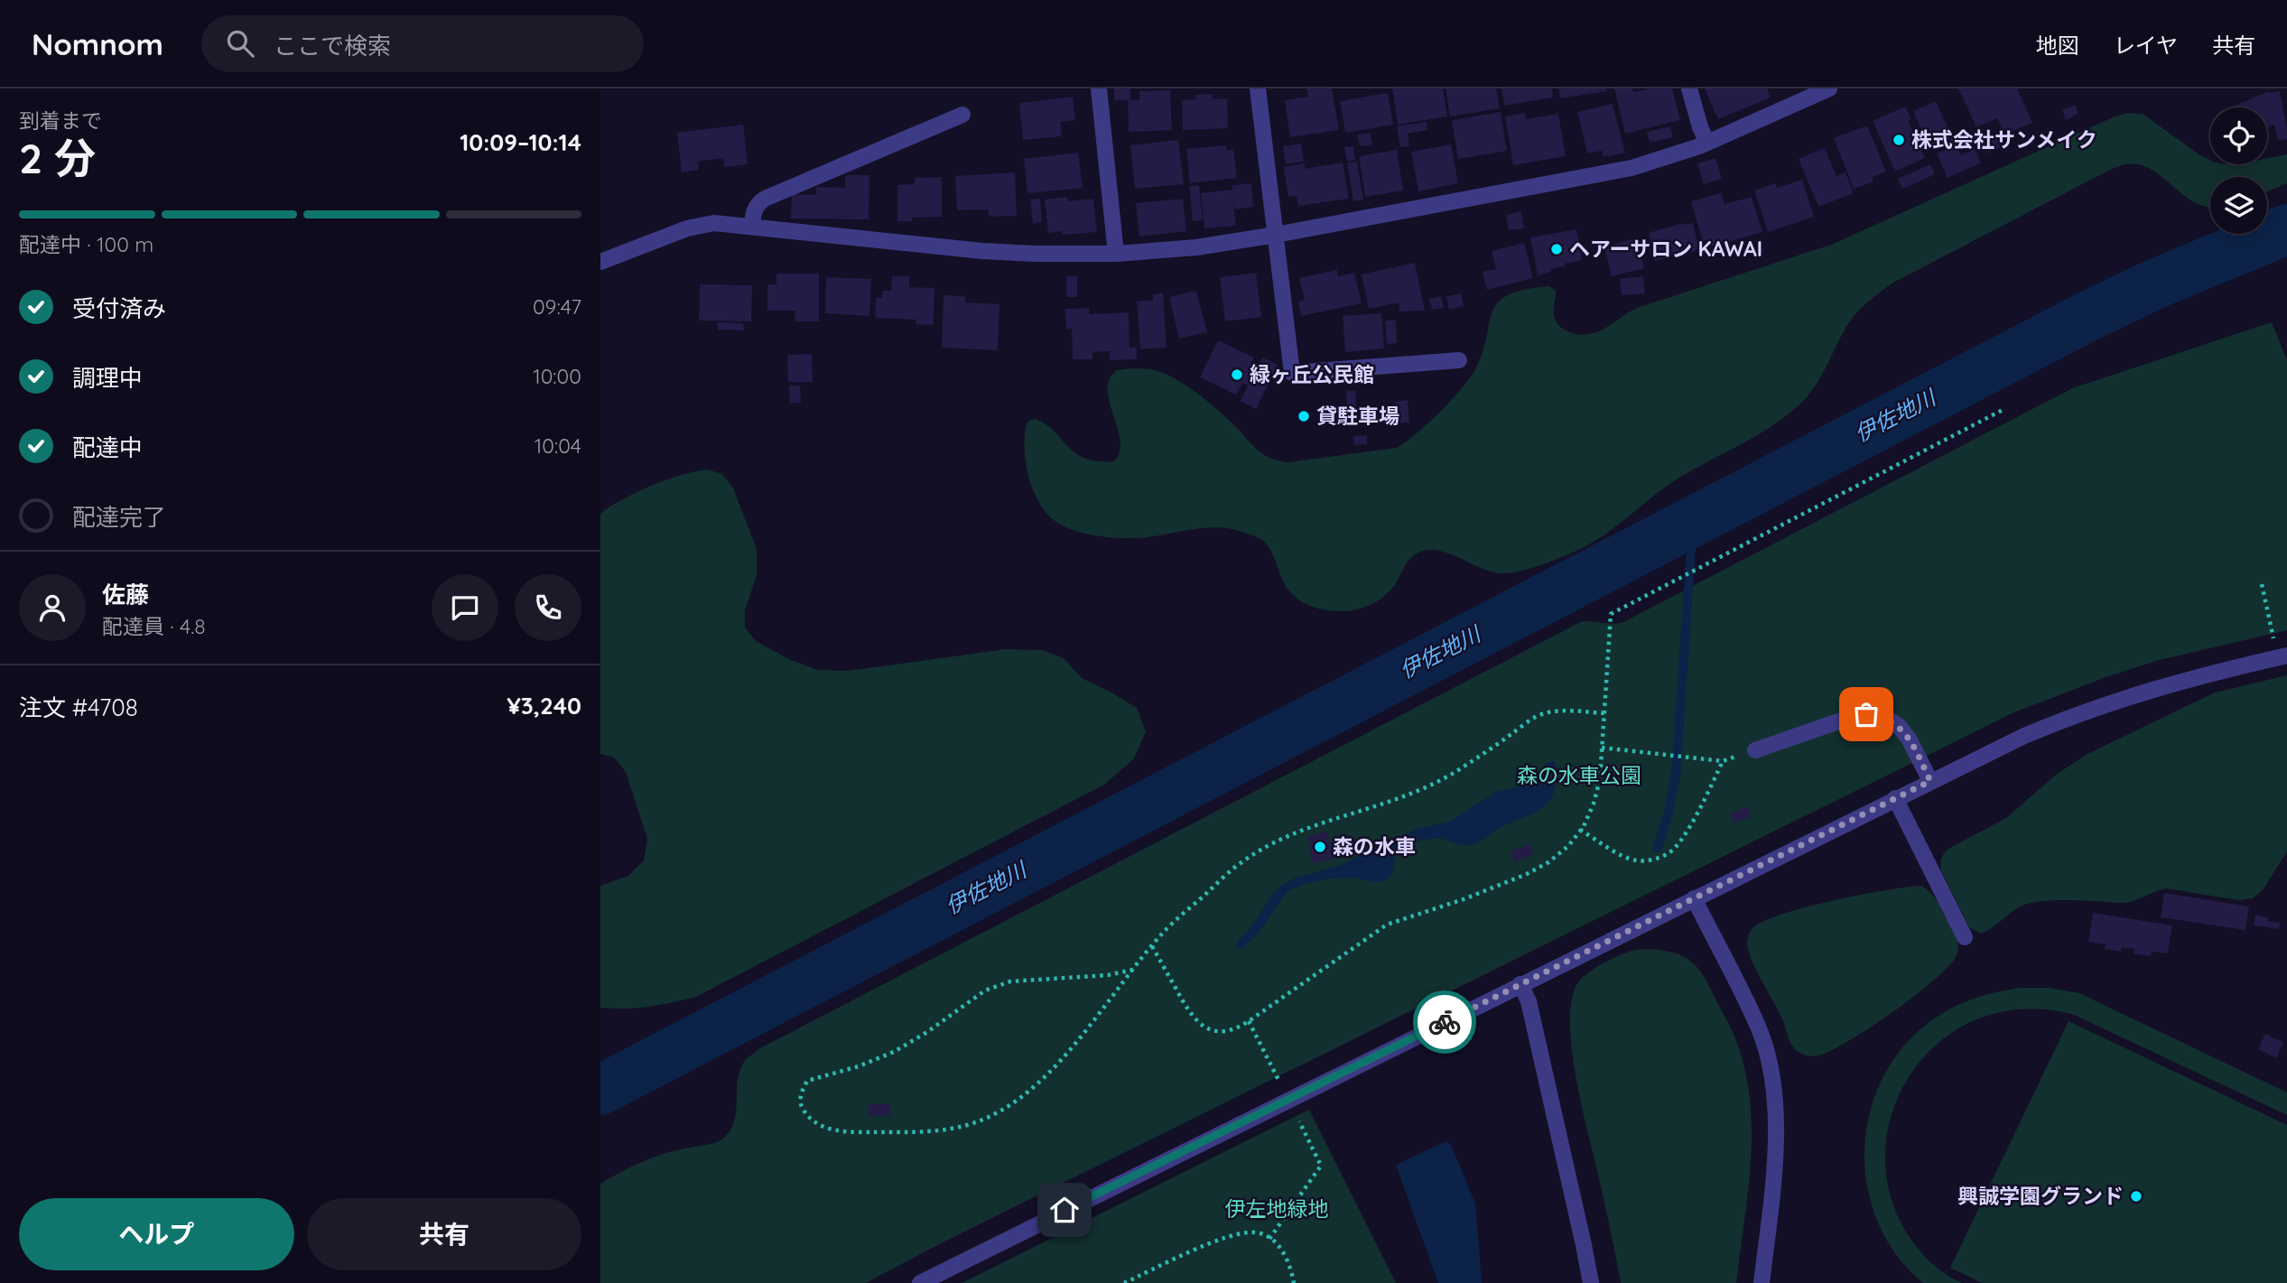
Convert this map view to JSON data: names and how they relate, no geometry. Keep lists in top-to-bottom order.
{
  "water": ["伊佐地川"],
  "parks": ["森の水車公園", "伊左地緑地"],
  "places": [
    "株式会社サンメイク",
    "ヘアーサロン KAWAI",
    "緑ヶ丘公民館",
    "貸駐車場",
    "森の水車",
    "興誠学園グランド"
  ],
  "page": {
    "header": "Nomnom",
    "search": "ここで検索",
    "nav": ["地図", "レイヤ", "共有"],
    "heading": ["2 分", "到着まで", "10:09–10:14"],
    "panel": [
      "佐藤",
      "配達員 · 4.8",
      "注文 #4708",
      "¥3,240"
    ],
    "bar": "配達中 · 100 m",
    "list": [
      ["受付済み", "09:47"],
      ["調理中", "10:00"],
      ["配達中", "10:04"],
      "配達完了"
    ],
    "buttons": ["ヘルプ", "共有"]
  }
}
